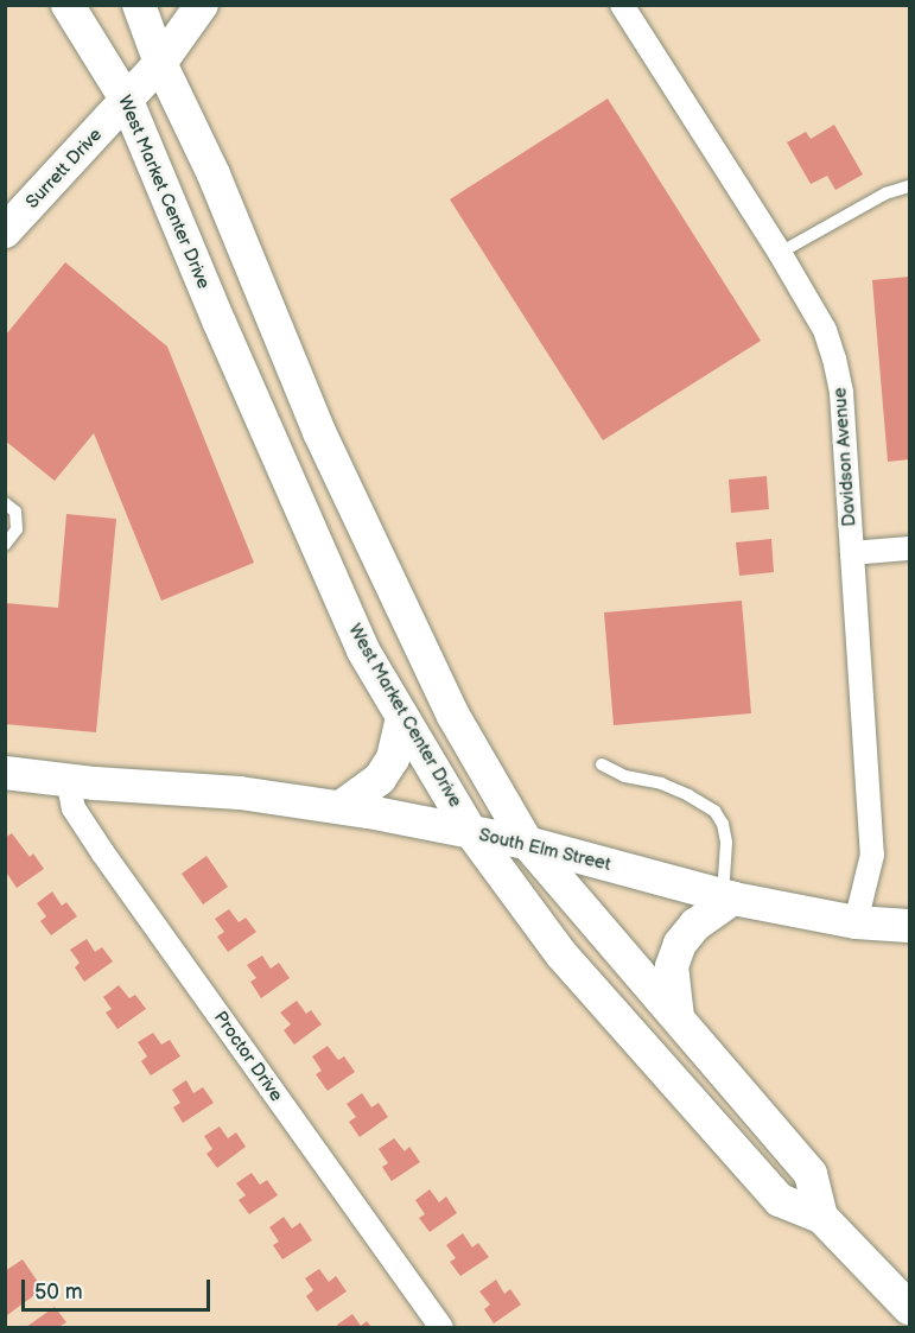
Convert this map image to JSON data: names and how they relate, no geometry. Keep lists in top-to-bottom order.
{
  "streets": {
    "main road": ["Surrett Drive", "West Market Center Drive", "South Elm Street"],
    "street": ["Davidson Avenue", "Proctor Drive"]
  },
  "crossings": [
    ["Surrett Drive", "West Market Center Drive"],
    ["West Market Center Drive", "South Elm Street"],
    ["Davidson Avenue", "South Elm Street"],
    ["South Elm Street", "Proctor Drive"]
  ],
  "scale_bar": "50 m"
}
